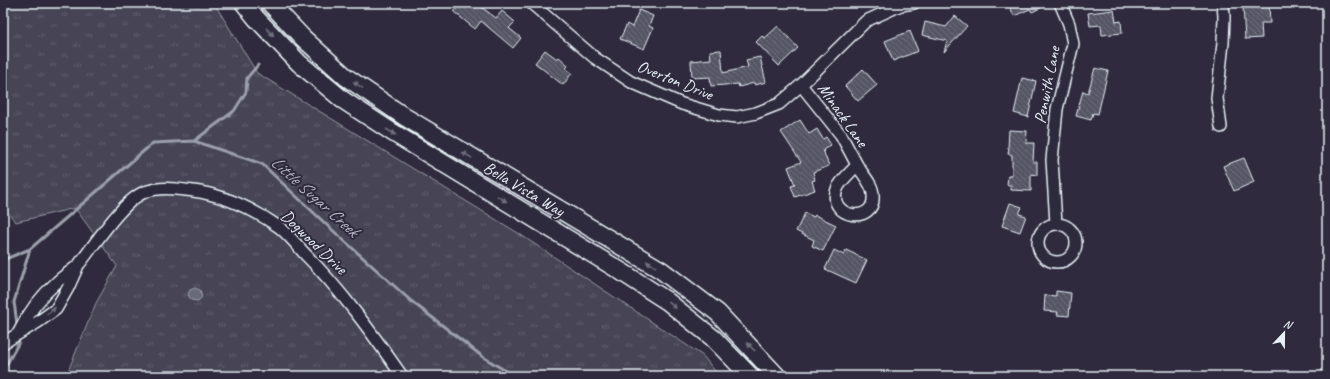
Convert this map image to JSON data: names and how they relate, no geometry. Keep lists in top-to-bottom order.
{
  "streets": {
    "main road": ["Bella Vista Way"],
    "street": [
      "Overton Drive",
      "Penwith Lane",
      "Minack Lane",
      "Dogwood Drive"
    ]
  },
  "crossings": [
    ["Overton Drive", "Minack Lane"]
  ],
  "water": ["Little Sugar Creek"],
  "north": "top"
}
